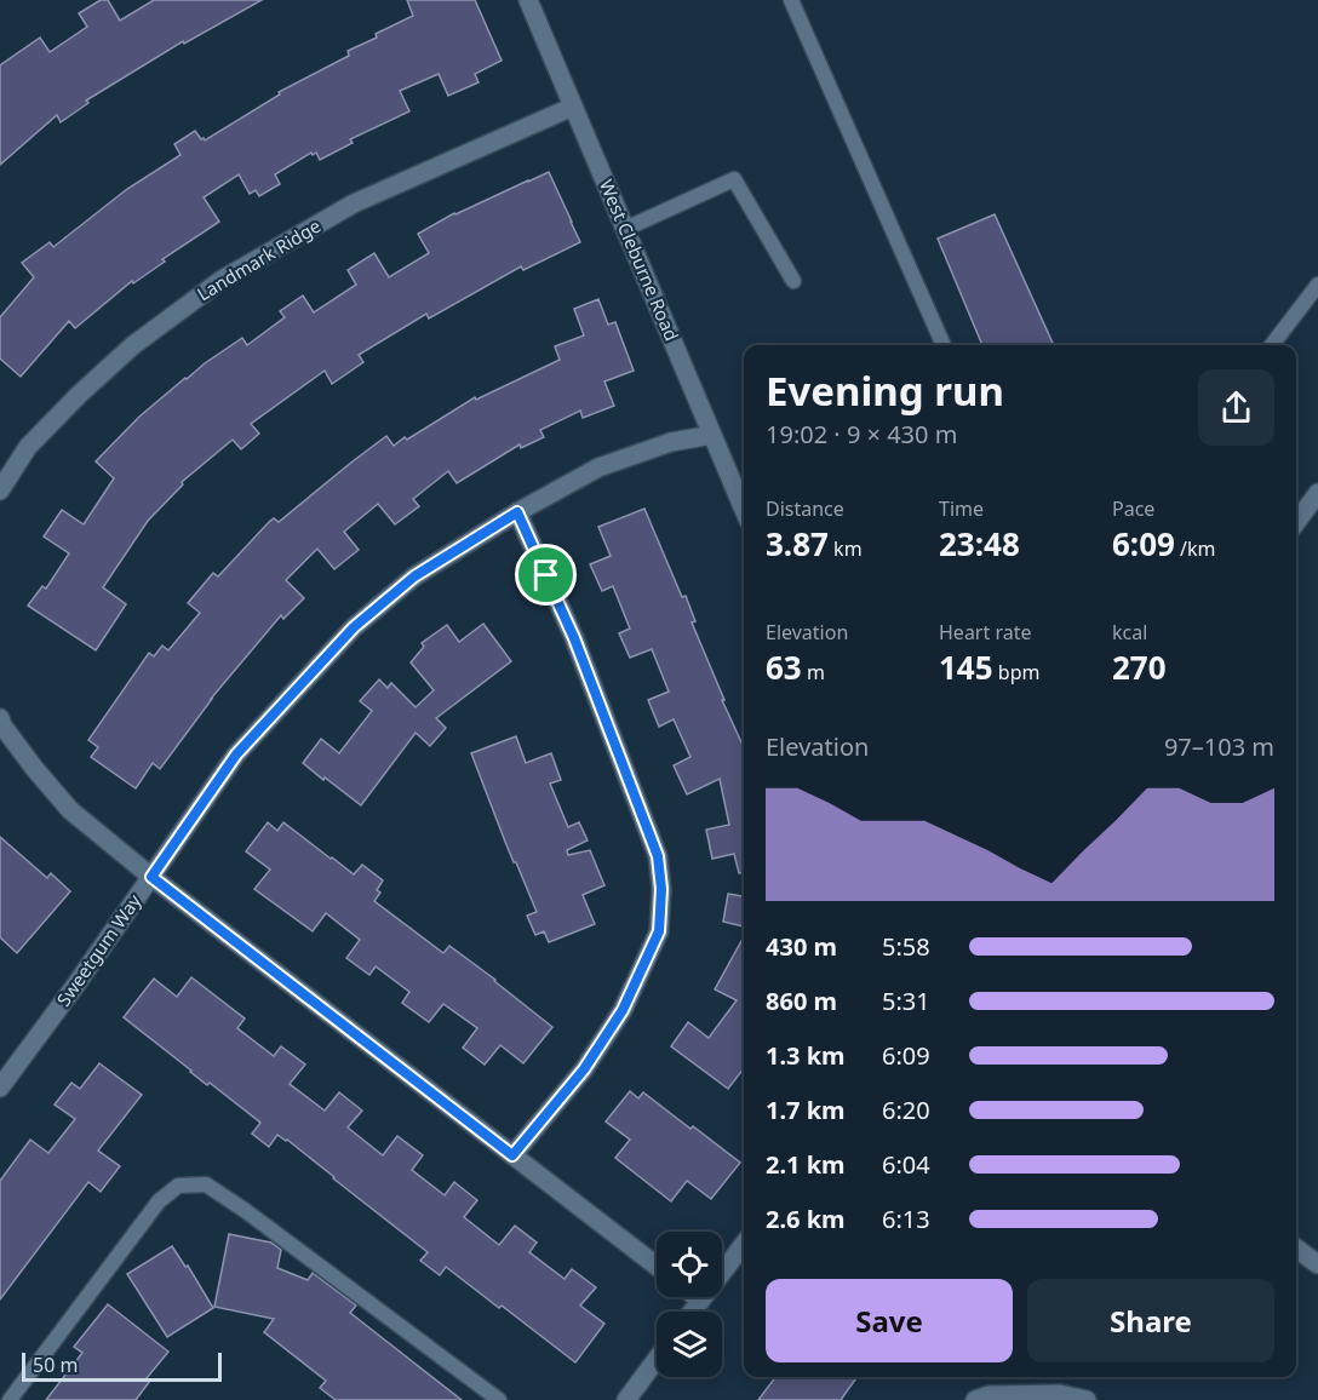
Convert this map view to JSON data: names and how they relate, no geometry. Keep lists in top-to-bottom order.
{
  "streets": {
    "street": ["Landmark Ridge", "West Cleburne Road", "Sweetgum Way"]
  },
  "crossings": [
    ["Landmark Ridge", "West Cleburne Road"],
    ["West Cleburne Road", "Sweetgum Way"]
  ],
  "scale_bar": "50 m",
  "page": {
    "heading": ["Evening run", "19:02 · 9 × 430 m"],
    "stats": [
      ["Distance", "3.87 km"],
      ["Time", "23:48"],
      ["Pace", "6:09 /km"],
      ["Elevation", "63 m"],
      ["Heart rate", "145 bpm"],
      ["kcal", "270"]
    ],
    "chart": ["Elevation", "97–103 m"],
    "list": [
      {
        "name": "430 m",
        "note": "5:58"
      },
      {
        "name": "860 m",
        "note": "5:31"
      },
      {
        "name": "1.3 km",
        "note": "6:09"
      },
      {
        "name": "1.7 km",
        "note": "6:20"
      },
      {
        "name": "2.1 km",
        "note": "6:04"
      },
      {
        "name": "2.6 km",
        "note": "6:13"
      }
    ],
    "buttons": ["Save", "Share"],
    "scale": "50 m"
  }
}
